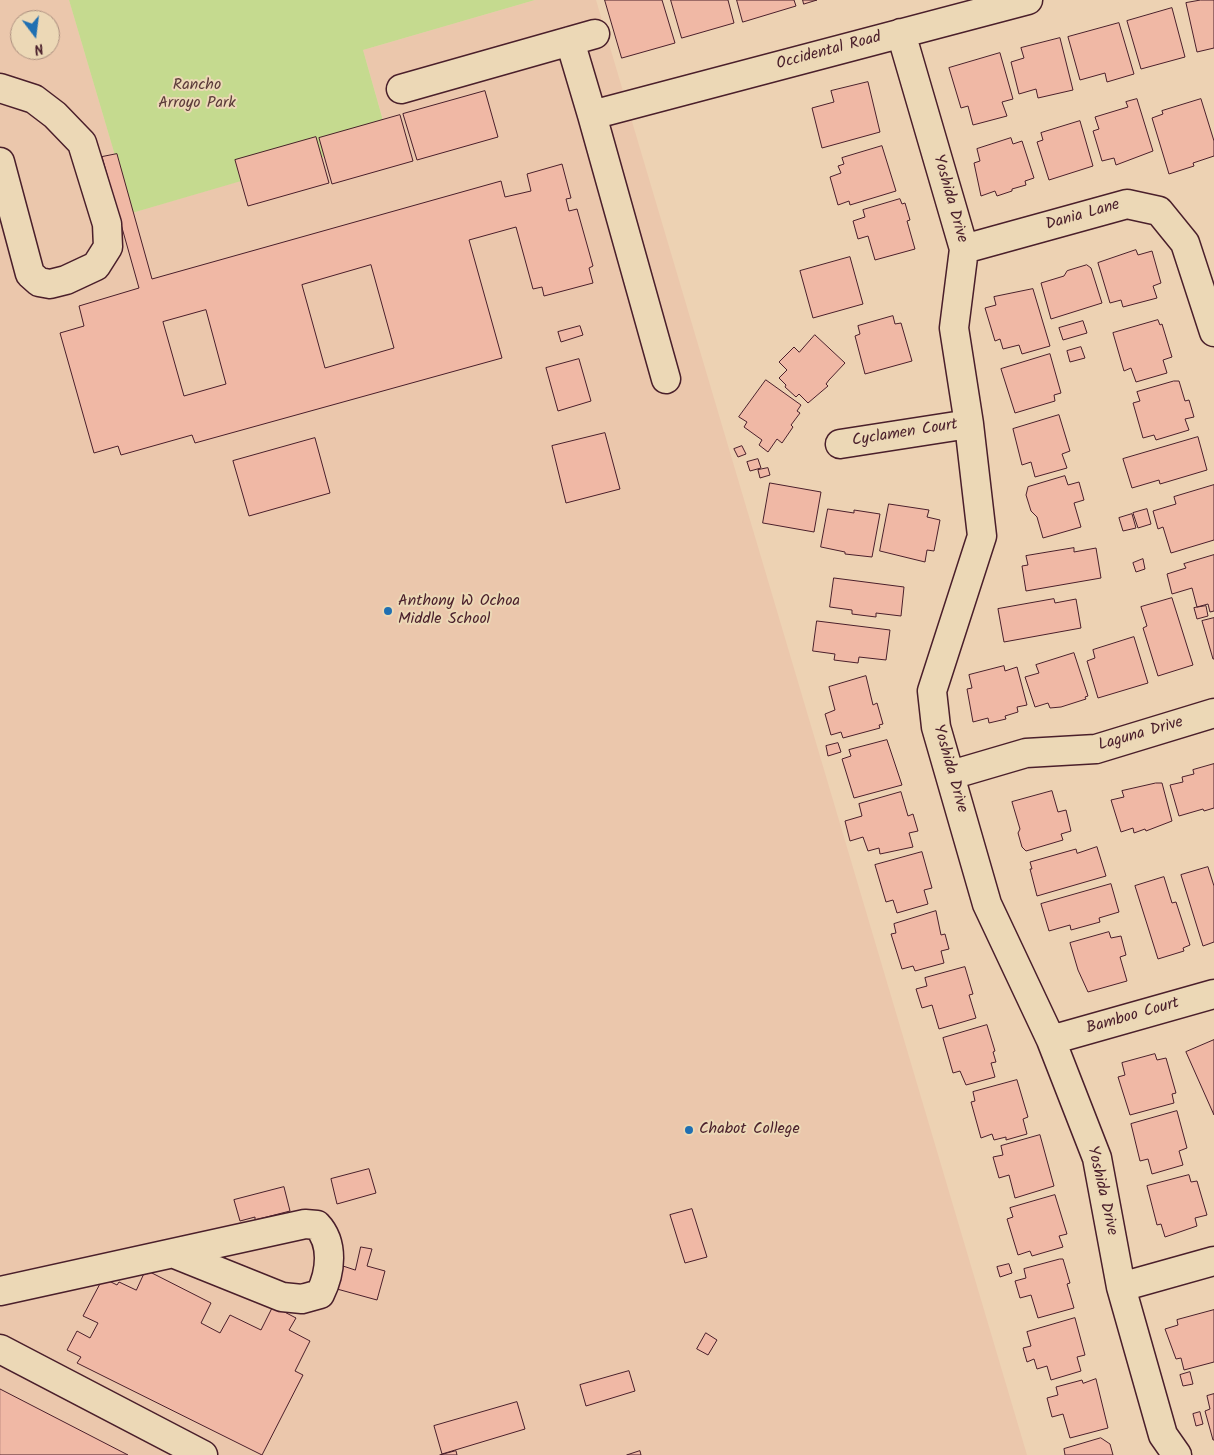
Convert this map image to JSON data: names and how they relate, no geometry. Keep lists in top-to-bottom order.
{
  "streets": {
    "street": [
      "Occidental Road",
      "Yoshida Drive",
      "Dania Lane",
      "Cyclamen Court",
      "Laguna Drive",
      "Bamboo Court"
    ]
  },
  "crossings": [
    ["Occidental Road", "Yoshida Drive"],
    ["Yoshida Drive", "Dania Lane"],
    ["Yoshida Drive", "Cyclamen Court"],
    ["Yoshida Drive", "Laguna Drive"],
    ["Yoshida Drive", "Bamboo Court"]
  ],
  "parks": ["Rancho Arroyo Park"],
  "places": ["Anthony W Ochoa Middle School", "Chabot College"],
  "north": "bottom"
}
